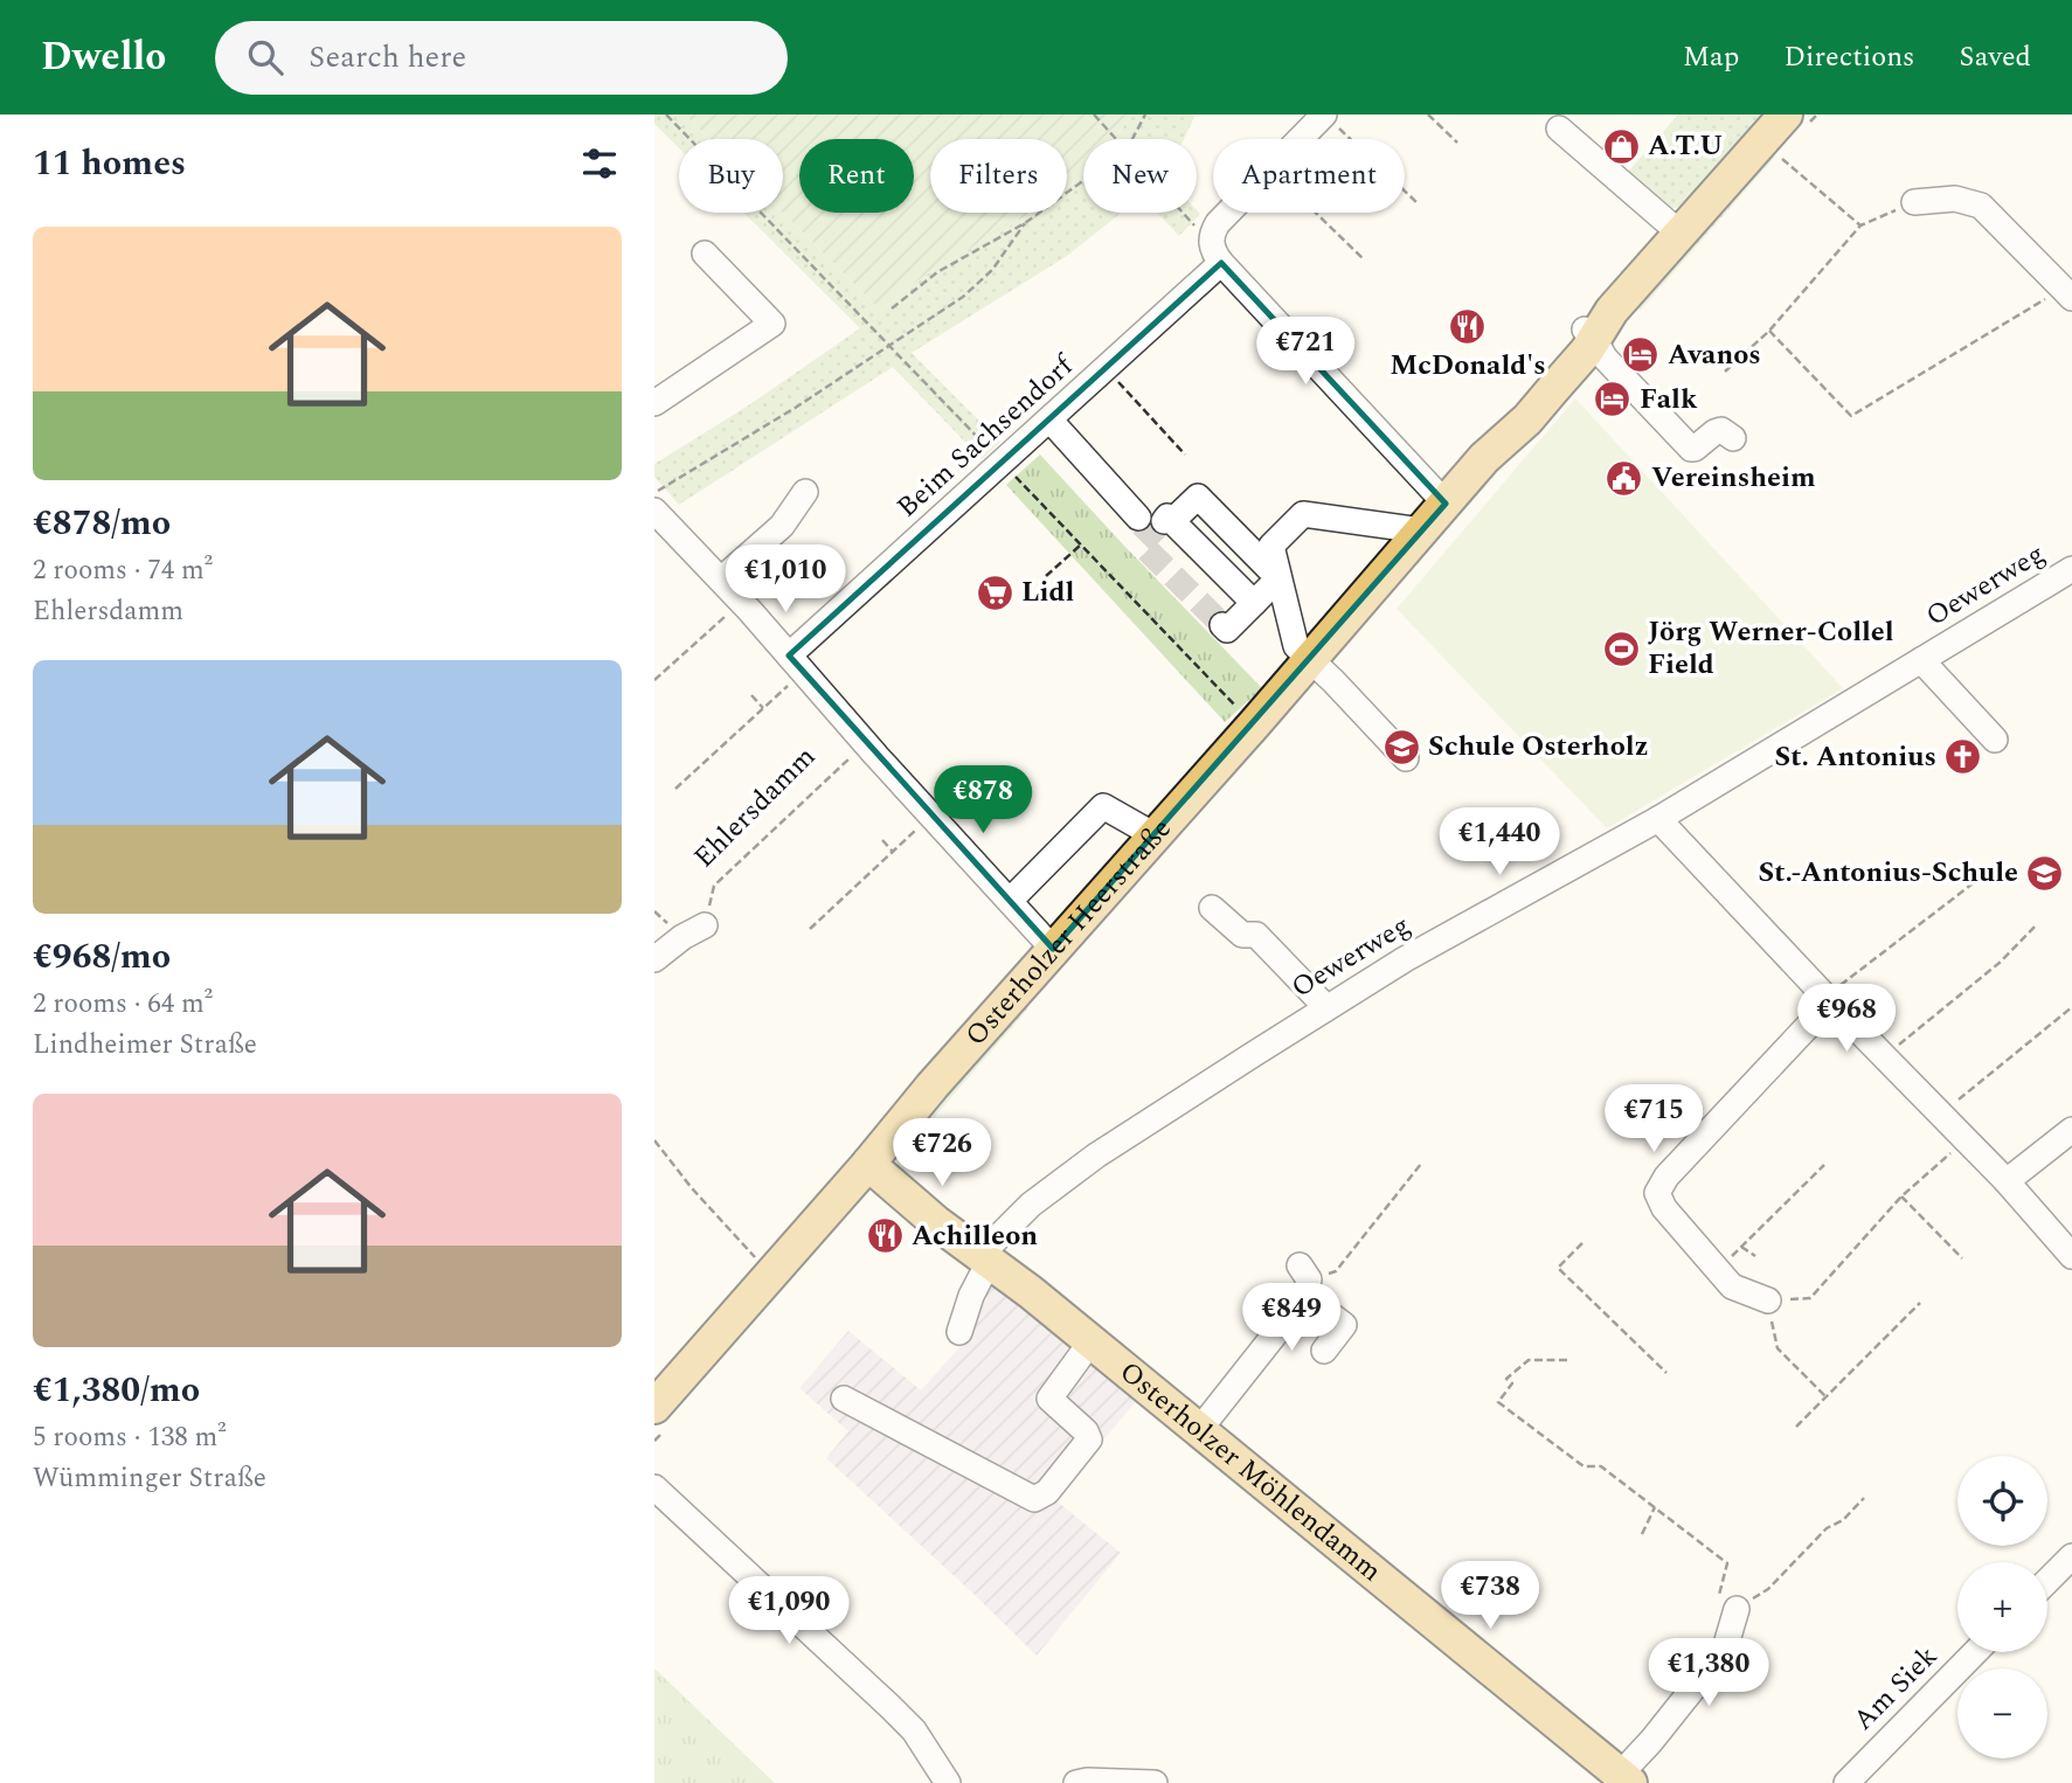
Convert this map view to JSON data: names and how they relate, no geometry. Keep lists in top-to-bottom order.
{
  "streets": {
    "main road": ["Osterholzer Heerstraße", "Osterholzer Möhlendamm"],
    "street": ["Beim Sachsendorf", "Oewerweg", "Am Siek"],
    "path": ["Ehlersdamm"]
  },
  "crossings": [
    ["Oewerweg", "Osterholzer Möhlendamm"],
    ["Osterholzer Heerstraße", "Osterholzer Möhlendamm"]
  ],
  "places": {
    "shop": ["A.T.U"],
    "restaurant": ["McDonald's", "Achilleon"],
    "hotel": ["Avanos", "Falk"],
    "public building": ["Vereinsheim"],
    "supermarket": ["Lidl"],
    "sports": ["Jörg Werner-Collel Field"],
    "school or university": ["Schule Osterholz", "St.-Antonius-Schule"],
    "church": ["St. Antonius"]
  },
  "page": {
    "header": "Dwello",
    "search": "Search here",
    "nav": ["Map", "Directions", "Saved"],
    "heading": "11 homes",
    "chip": [
      "Buy",
      "Rent",
      "Filters",
      "New",
      "Apartment"
    ],
    "list": [
      {
        "name": "€878/mo",
        "note": "2 rooms · 74 m² · Ehlersdamm"
      },
      {
        "name": "€968/mo",
        "note": "2 rooms · 64 m² · Lindheimer Straße"
      },
      {
        "name": "€1,380/mo",
        "note": "5 rooms · 138 m² · Wümminger Straße"
      }
    ],
    "price": [
      "€721",
      "€1,010",
      "€878",
      "€1,440",
      "€968",
      "€715",
      "€726",
      "€849",
      "€738",
      "€1,090",
      "€1,380"
    ],
    "map_buttons": ["+", "−"]
  }
}
